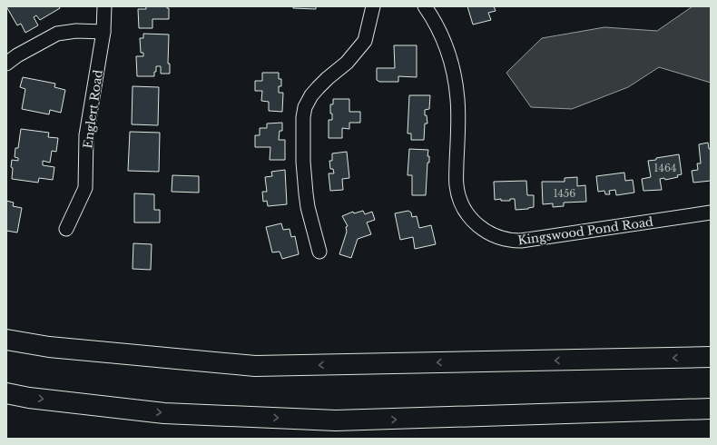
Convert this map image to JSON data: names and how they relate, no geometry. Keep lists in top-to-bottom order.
{
  "streets": {
    "street": ["Englert Road", "Kingswood Pond Road"]
  },
  "house_numbers": ["1464", "1456"]
}
